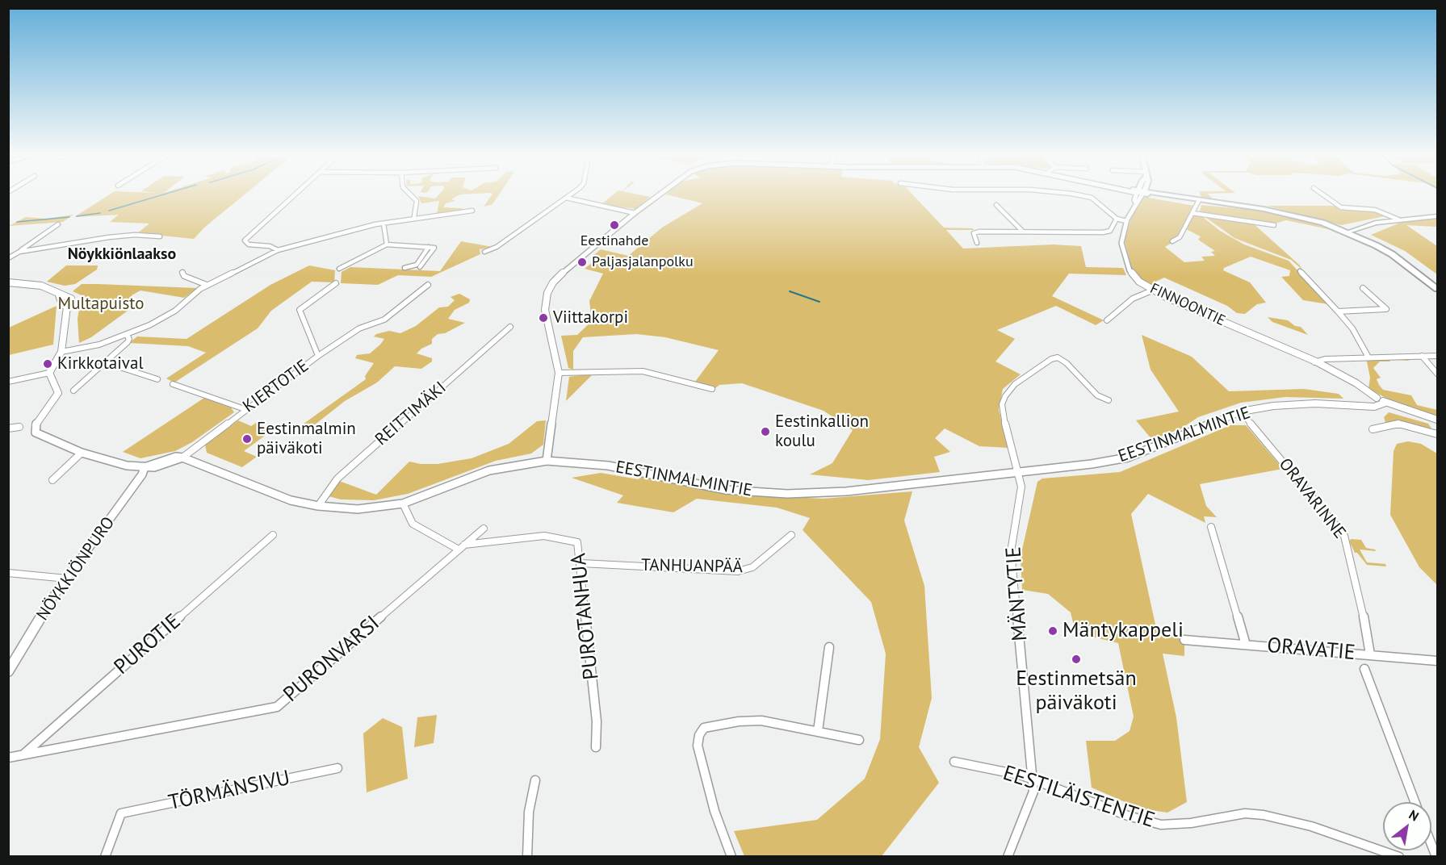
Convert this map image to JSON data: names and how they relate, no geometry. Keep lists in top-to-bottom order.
{
  "streets": {
    "street": [
      "FINNOONTIE",
      "KIERTOTIE",
      "REITTIMÄKI",
      "EESTINMALMINTIE",
      "ORAVARINNE",
      "TANHUANPÄÄ",
      "NÖYKKIÖNPURO",
      "MÄNTYTIE",
      "PUROTANHUA",
      "PUROTIE",
      "ORAVATIE",
      "PURONVARSI",
      "TÖRMÄNSIVU",
      "EESTILÄISTENTIE"
    ]
  },
  "crossings": [
    ["FINNOONTIE", "EESTINMALMINTIE"],
    ["KIERTOTIE", "EESTINMALMINTIE"],
    ["REITTIMÄKI", "EESTINMALMINTIE"],
    ["EESTINMALMINTIE", "ORAVARINNE"],
    ["EESTINMALMINTIE", "MÄNTYTIE"],
    ["ORAVARINNE", "ORAVATIE"],
    ["TANHUANPÄÄ", "PUROTANHUA"],
    ["MÄNTYTIE", "EESTILÄISTENTIE"],
    ["PUROTANHUA", "PURONVARSI"],
    ["PUROTIE", "PURONVARSI"]
  ],
  "districts": ["Nöykkiönlaakso"],
  "parks": ["Multapuisto"],
  "places": [
    "Eestinahde",
    "Paljasjalanpolku",
    "Viittakorpi",
    "Kirkkotaival",
    "Eestinkallion koulu",
    "Eestinmalmin päiväkoti",
    "Mäntykappeli",
    "Eestinmetsän päiväkoti"
  ],
  "north": "top right"
}
